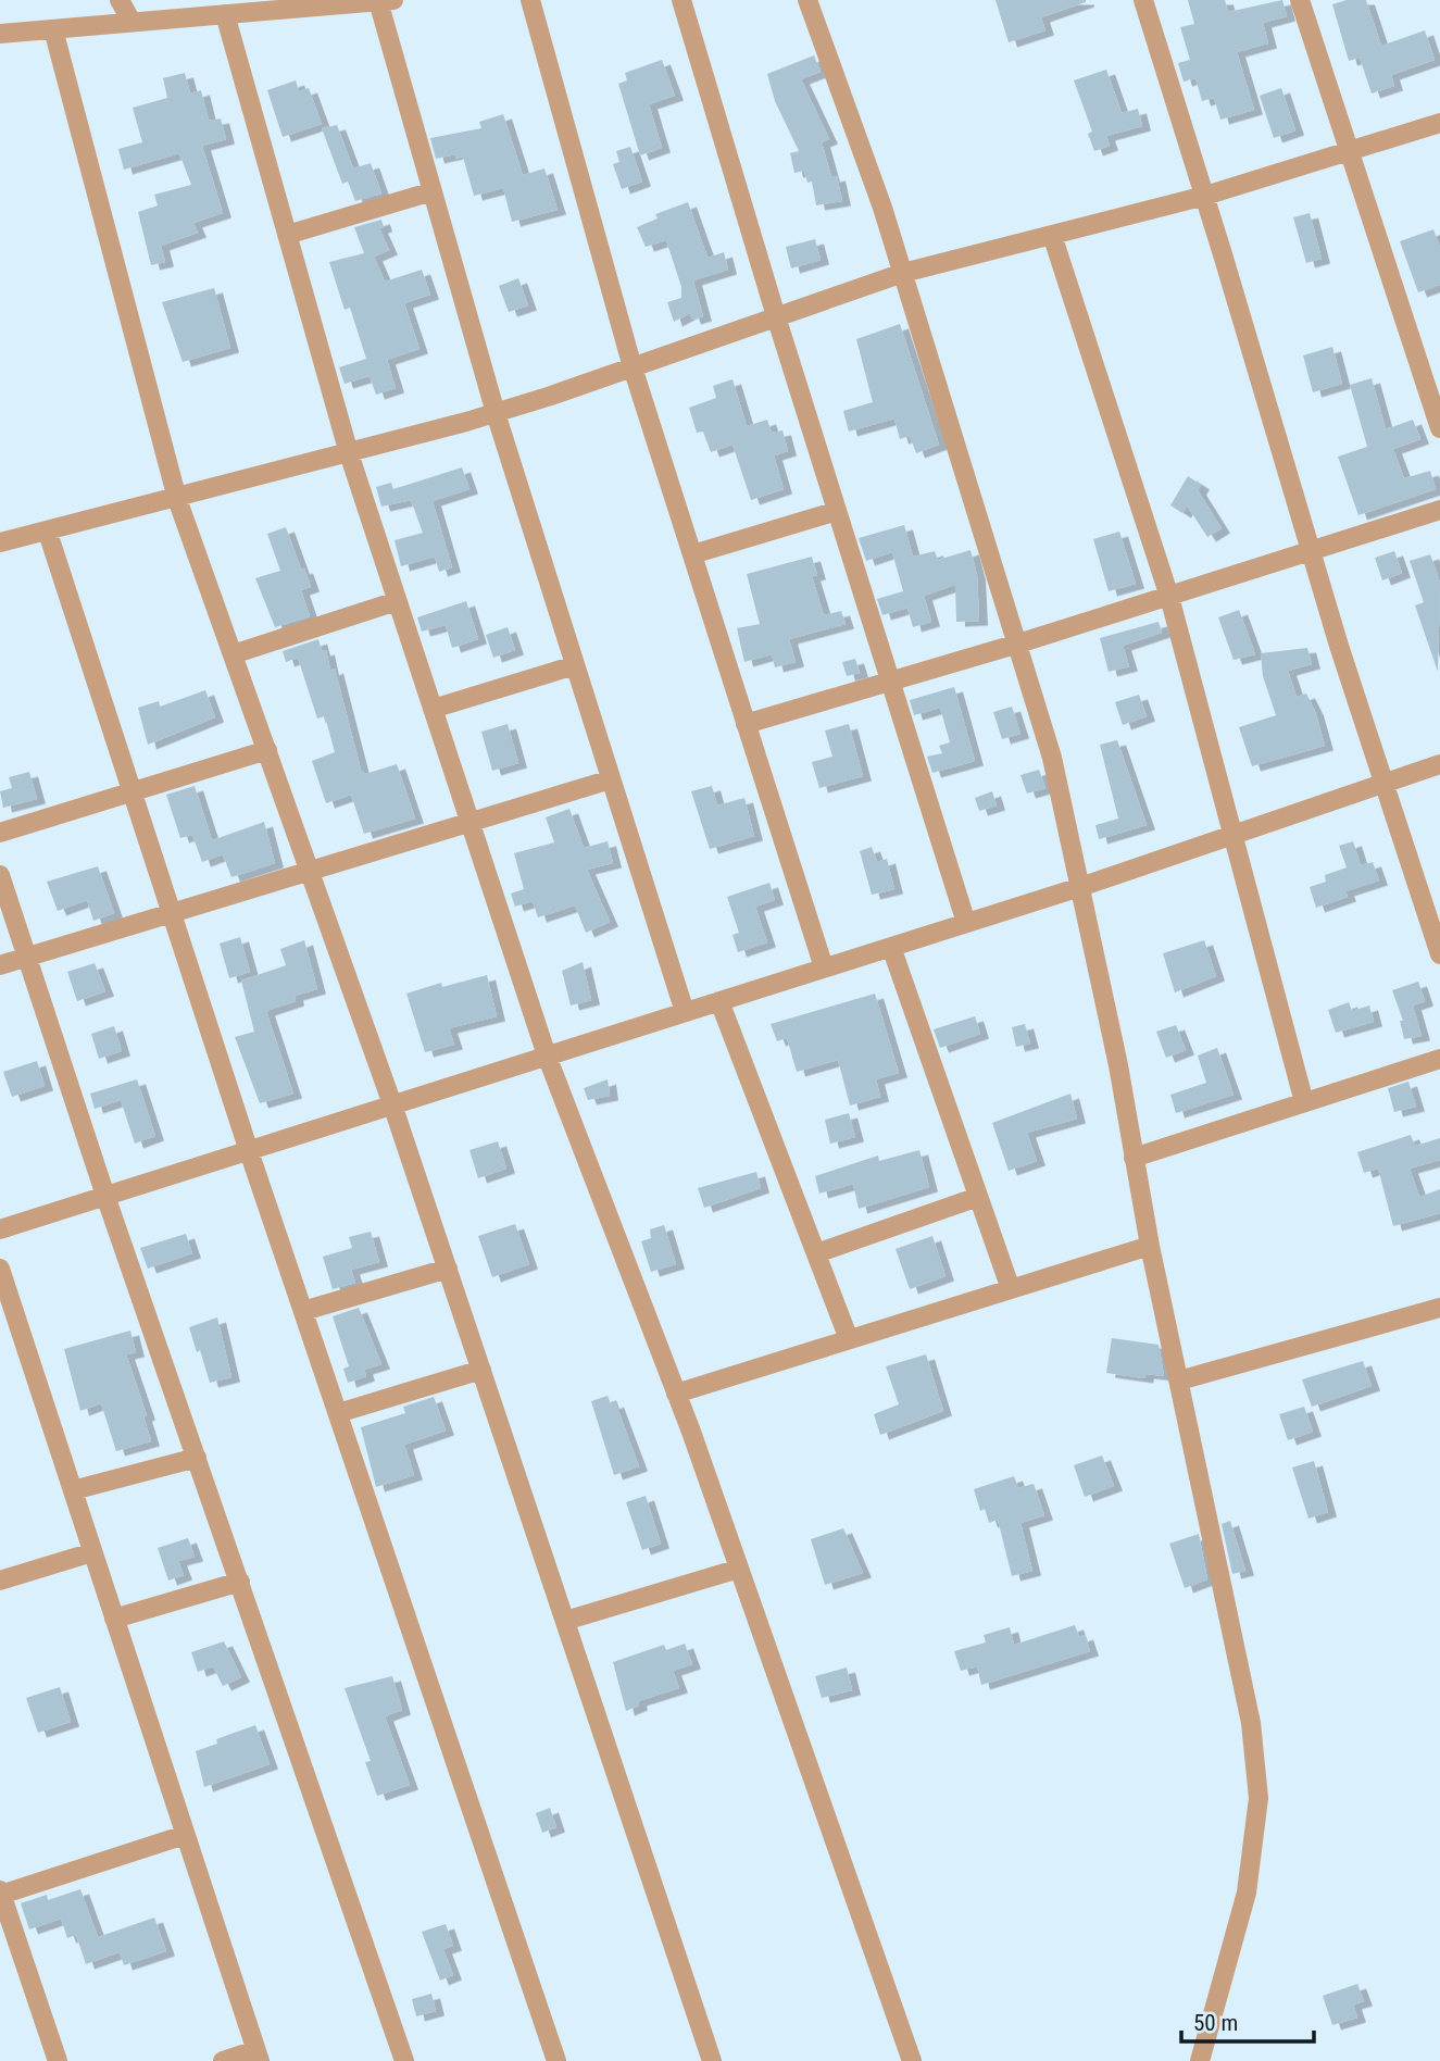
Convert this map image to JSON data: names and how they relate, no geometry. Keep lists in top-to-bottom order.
{
  "scale_bar": "50 m"
}
